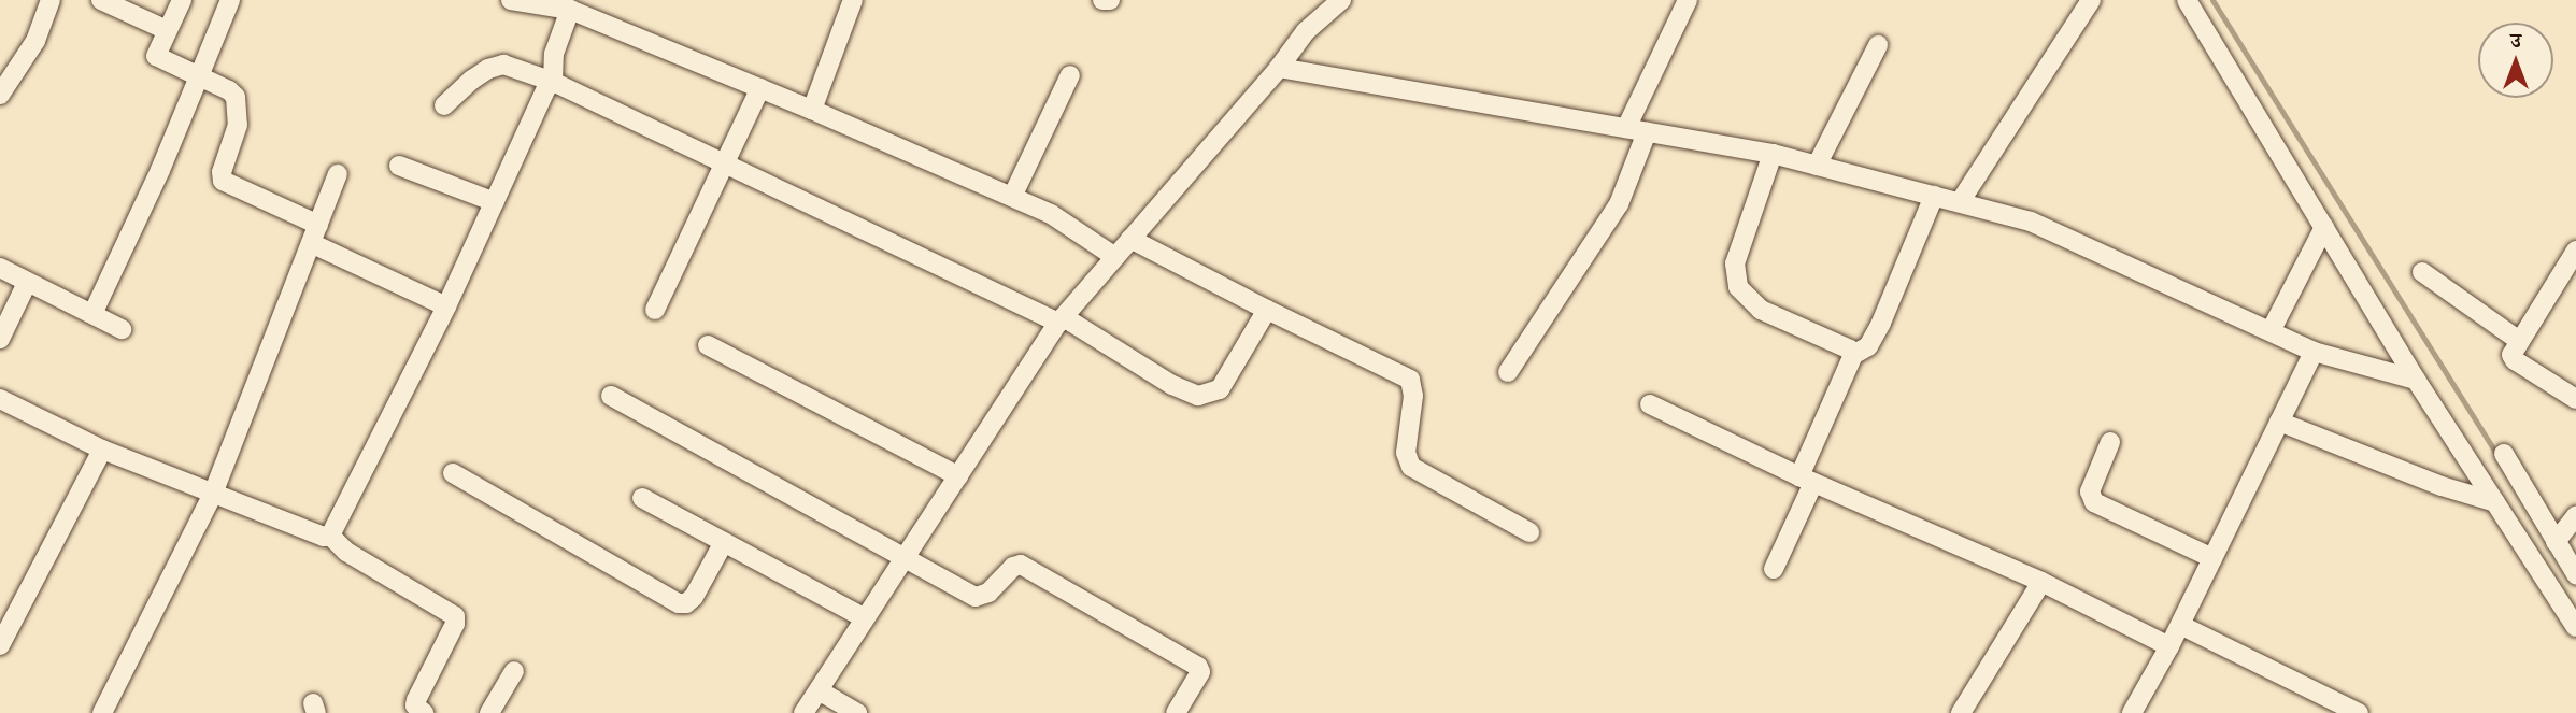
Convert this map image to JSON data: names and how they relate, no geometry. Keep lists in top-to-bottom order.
{
  "north": "top"
}
